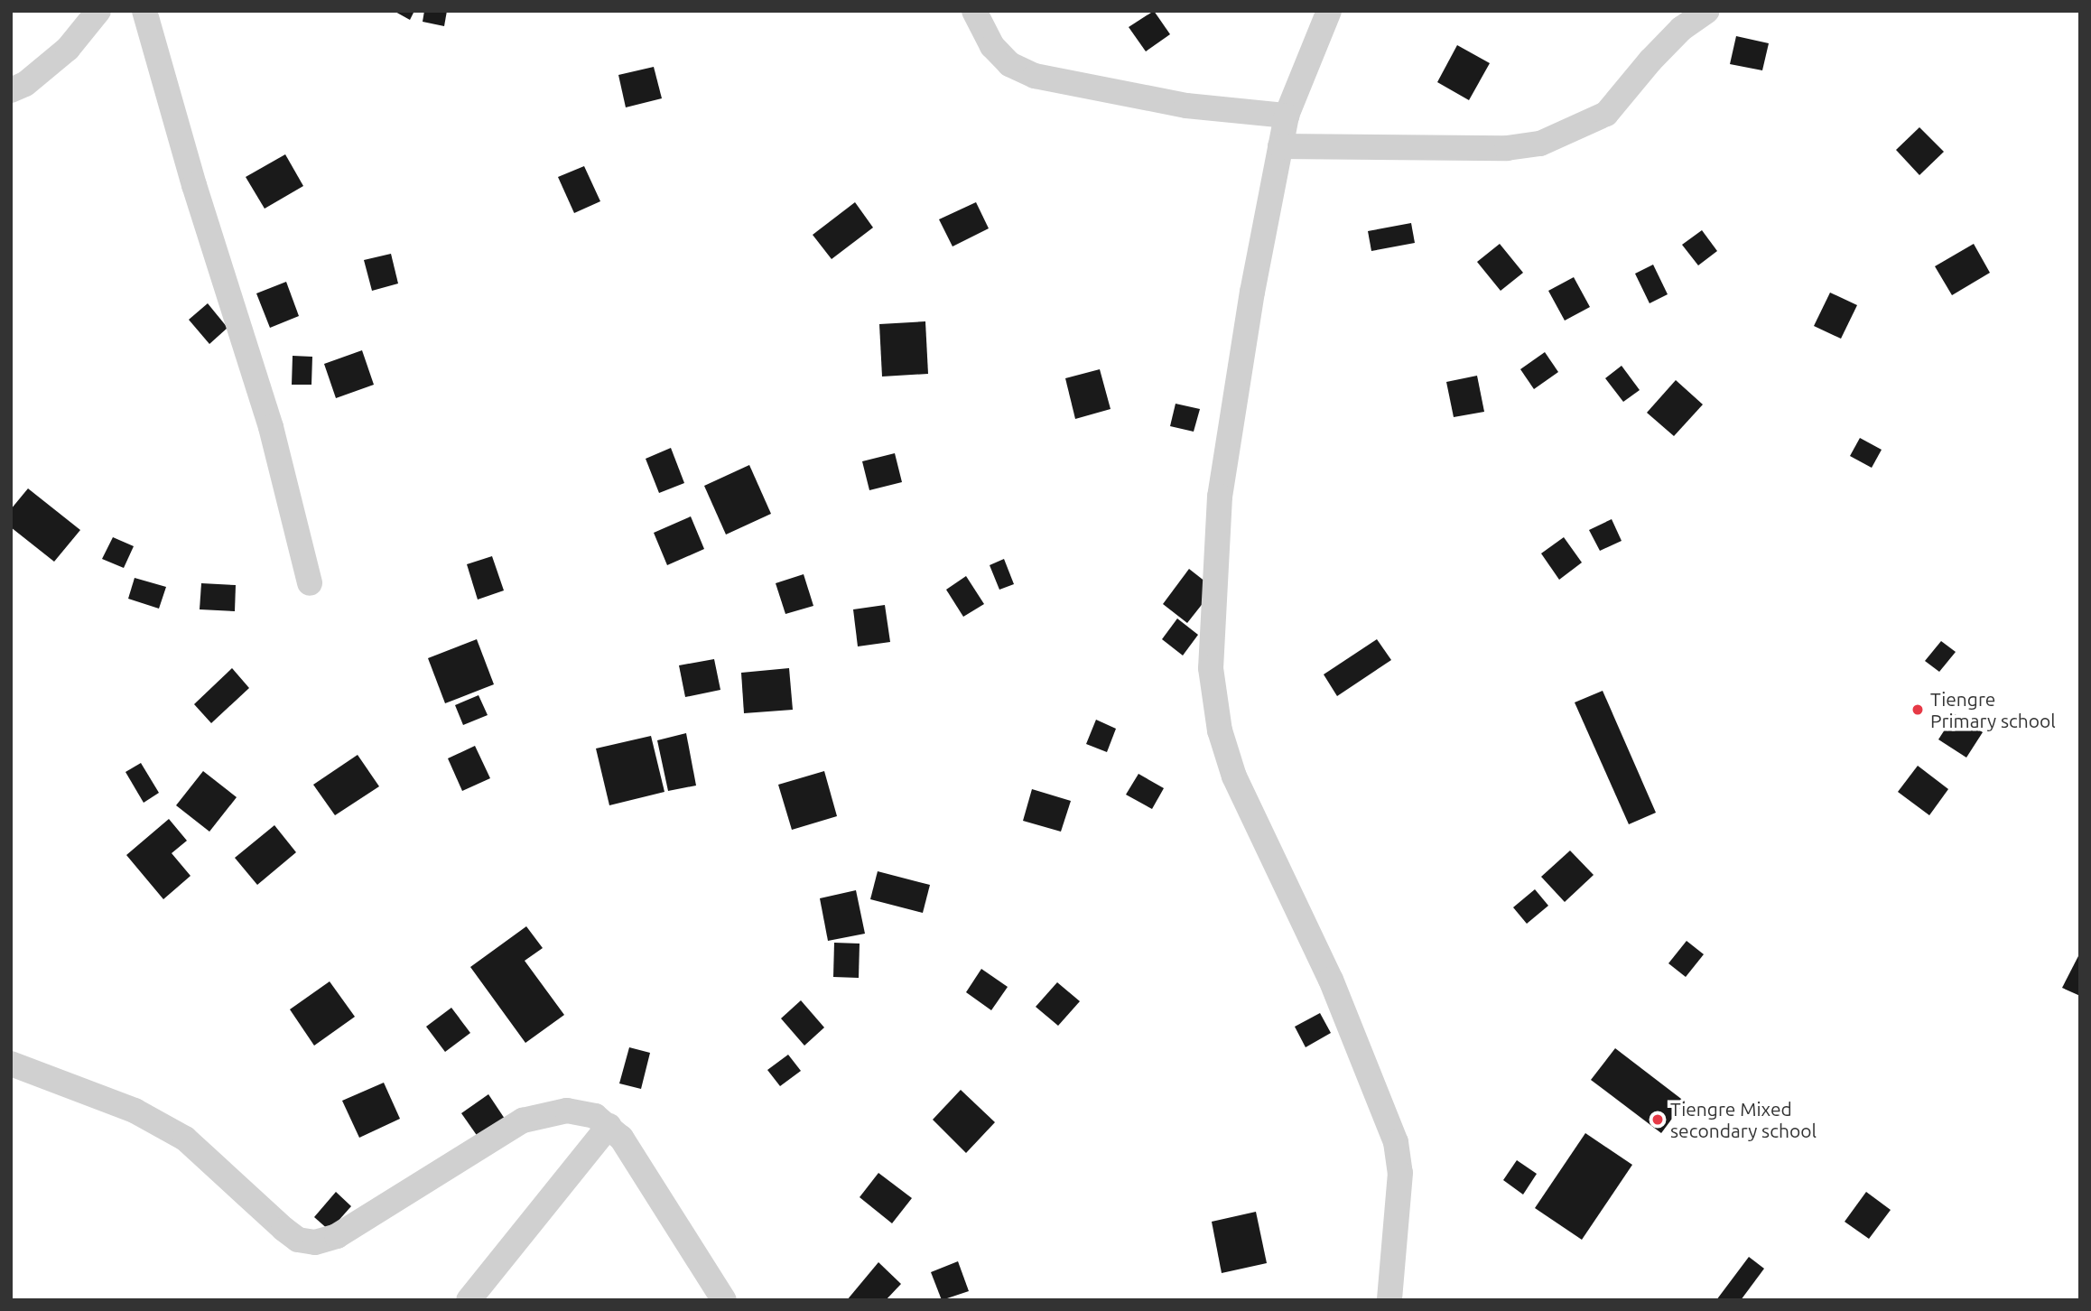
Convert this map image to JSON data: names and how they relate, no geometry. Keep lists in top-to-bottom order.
{
  "places": ["Tiengre Primary school", "Tiengre Mixed secondary school"]
}
